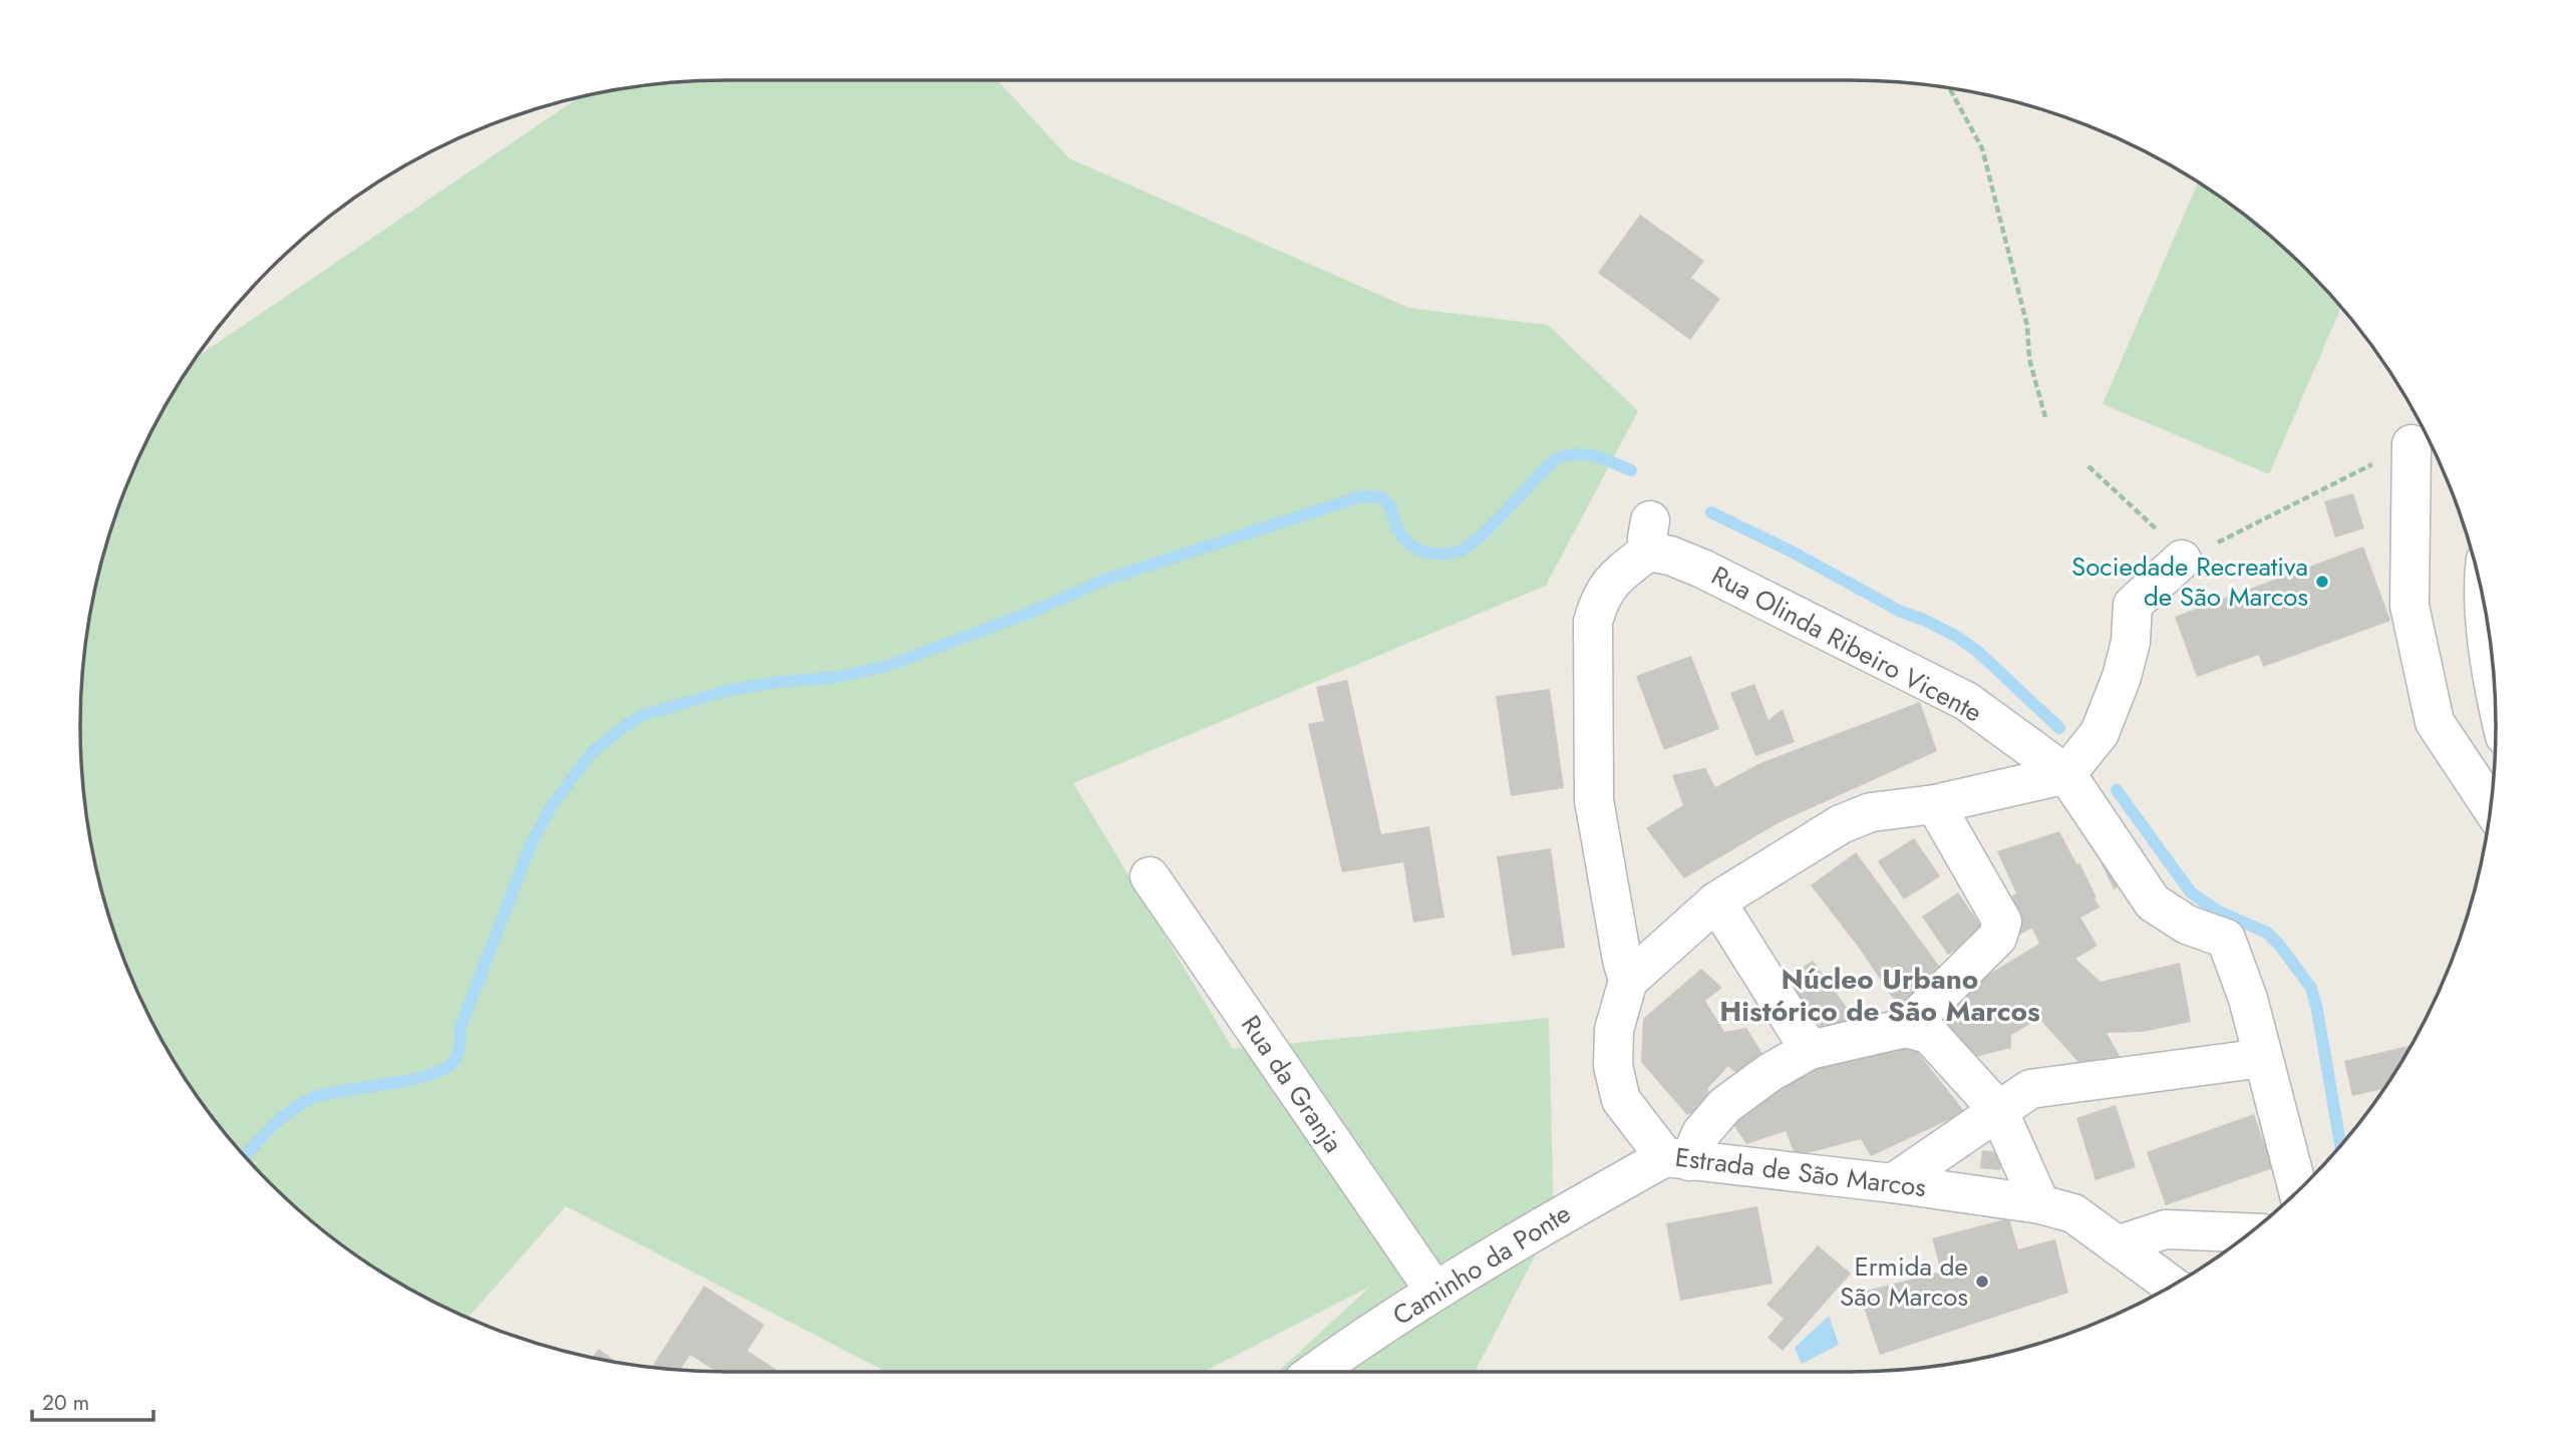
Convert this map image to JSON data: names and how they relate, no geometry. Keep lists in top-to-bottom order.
{
  "streets": {
    "street": [
      "Rua Olinda Ribeiro Vicente",
      "Rua da Granja",
      "Estrada de São Marcos",
      "Caminho da Ponte"
    ]
  },
  "crossings": [
    ["Rua Olinda Ribeiro Vicente", "Estrada de São Marcos"],
    ["Rua da Granja", "Caminho da Ponte"],
    ["Estrada de São Marcos", "Caminho da Ponte"]
  ],
  "districts": ["Núcleo Urbano Histórico de São Marcos"],
  "places": ["Sociedade Recreativa de São Marcos", "Ermida de São Marcos"],
  "scale_bar": "20 m"
}
